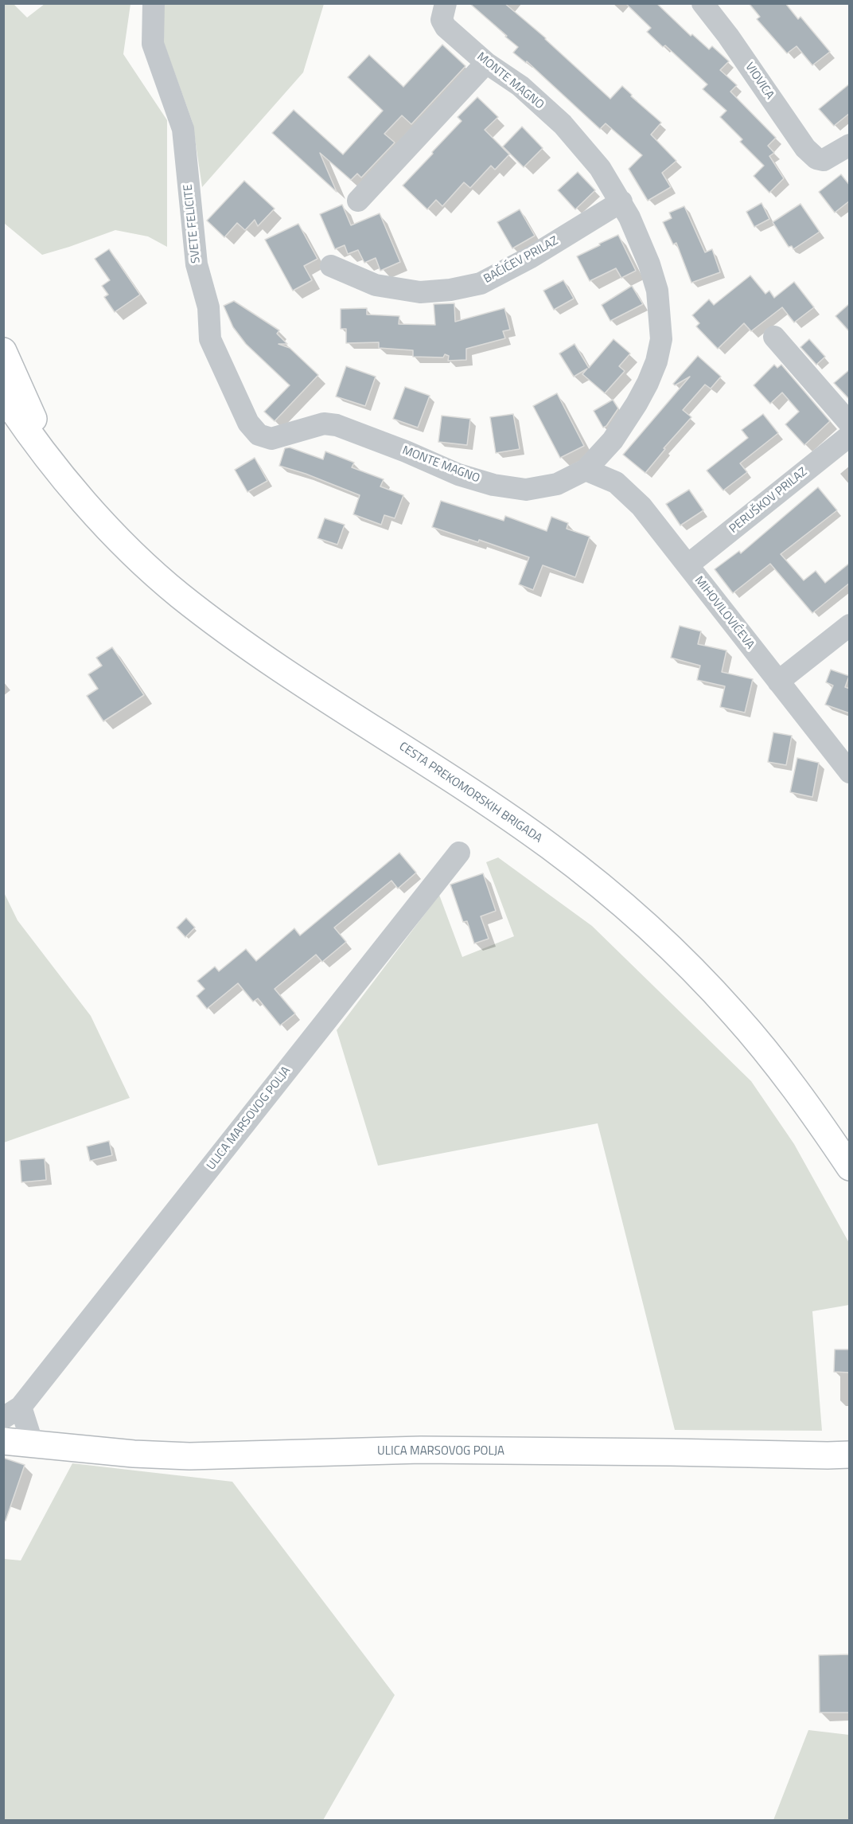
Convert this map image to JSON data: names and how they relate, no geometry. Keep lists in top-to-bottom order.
{
  "streets": {
    "main road": ["CESTA PREKOMORSKIH BRIGADA", "ULICA MARSOVOG POLJA"],
    "street": [
      "MONTE MAGNO",
      "VIOVICA",
      "SVETE FELICITE",
      "BAČIĆEV PRILAZ",
      "PERUŠKOV PRILAZ",
      "MIHOVILOVIĆEVA"
    ]
  },
  "crossings": [
    ["MONTE MAGNO", "SVETE FELICITE"],
    ["MONTE MAGNO", "BAČIĆEV PRILAZ"],
    ["MONTE MAGNO", "MIHOVILOVIĆEVA"],
    ["PERUŠKOV PRILAZ", "MIHOVILOVIĆEVA"]
  ]
}
